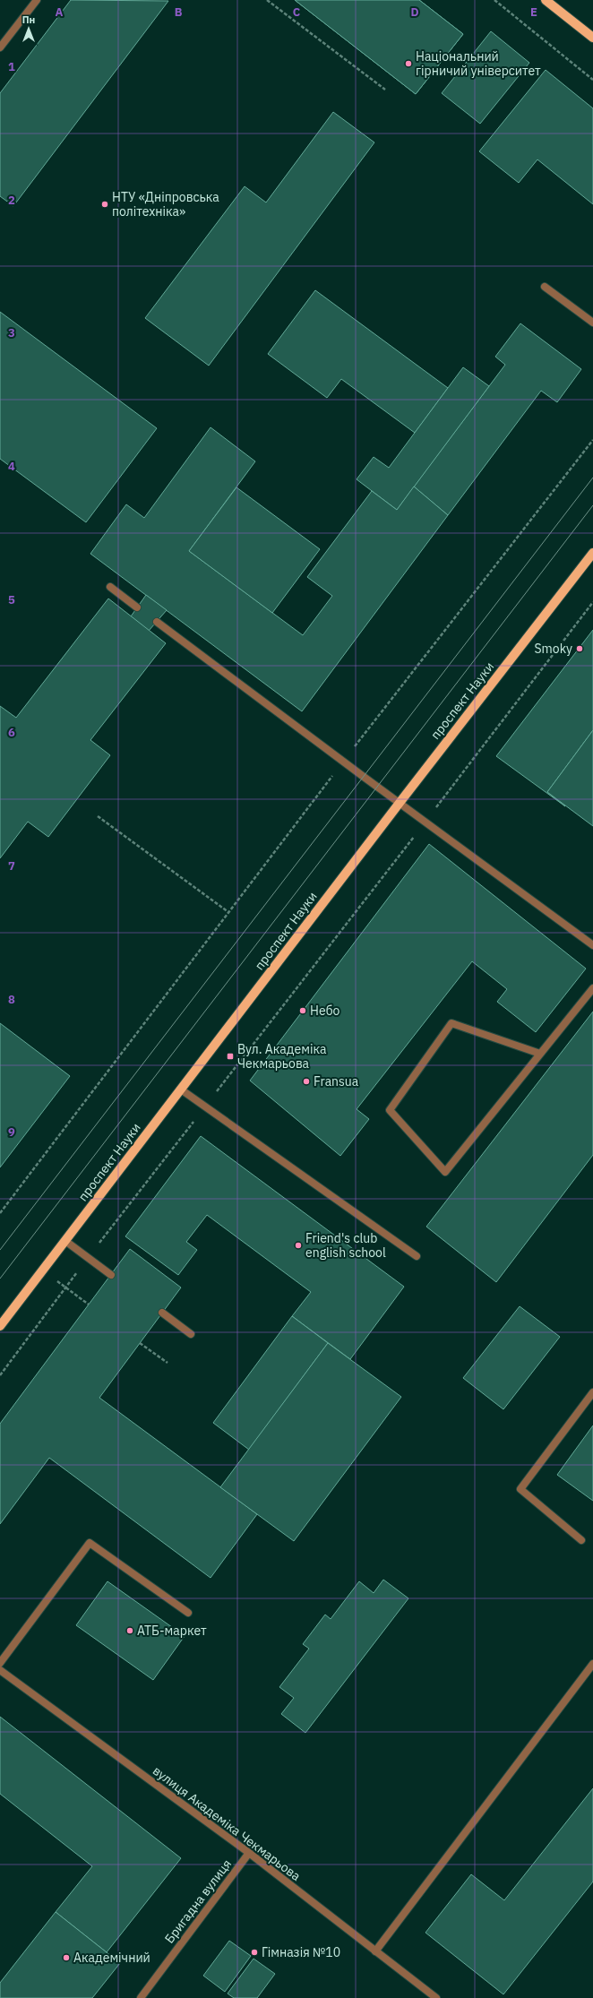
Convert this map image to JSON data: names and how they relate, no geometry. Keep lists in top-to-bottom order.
{
  "streets": {
    "main road": ["проспект Науки"],
    "street": ["вулиця Академіка Чекмарьова", "Бригадна вулиця"]
  },
  "crossings": [
    ["вулиця Академіка Чекмарьова", "Бригадна вулиця"]
  ],
  "places": {
    "other": [
      "Національний гірничий університет",
      "НТУ «Дніпровська політехніка»",
      "Smoky",
      "Небо",
      "Fransua",
      "Friend's club english school",
      "АТБ-маркет",
      "Гімназія №10",
      "Академічний"
    ],
    "transit": ["Вул. Академіка Чекмарьова"]
  },
  "north": "top",
  "grid": {
    "columns": [
      "A",
      "B",
      "C",
      "D",
      "E"
    ],
    "rows": [
      "1",
      "2",
      "3",
      "4",
      "5",
      "6",
      "7",
      "8",
      "9"
    ]
  }
}
